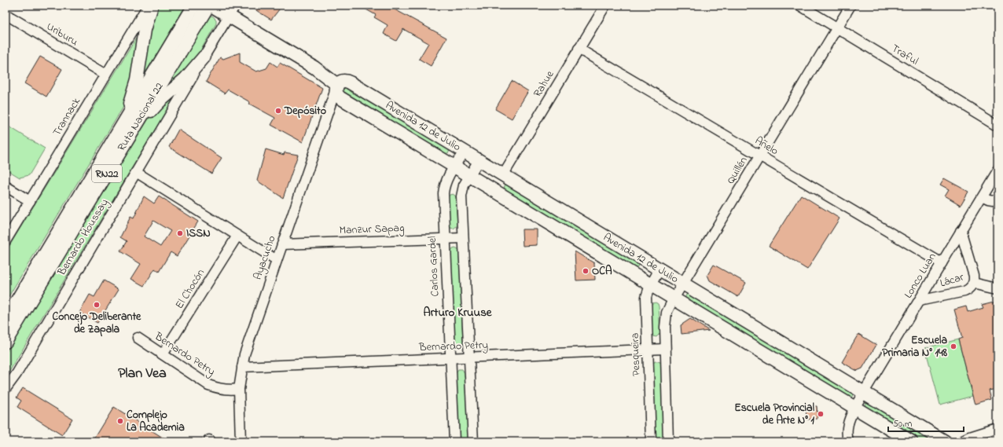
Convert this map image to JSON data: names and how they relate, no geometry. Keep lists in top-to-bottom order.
{
  "streets": {
    "main road": ["Ruta Nacional 22", "Avenida 12 de Julio", "RN22"],
    "street": [
      "Uriburu",
      "Traful",
      "Rahue",
      "Trannack",
      "Añelo",
      "Quillén",
      "Manzur Sapag",
      "Bernardo Houssay",
      "Ayacucho",
      "Carlos Gardel",
      "Lonco Luan",
      "Lácar",
      "El Chocón",
      "Bernardo Petry",
      "Pesqueira"
    ]
  },
  "crossings": [
    ["Uriburu", "Trannack"],
    ["Traful", "Quillén"],
    ["Rahue", "Avenida 12 de Julio"],
    ["Rahue", "Añelo"],
    ["Avenida 12 de Julio", "Quillén"],
    ["Avenida 12 de Julio", "Ayacucho"],
    ["Avenida 12 de Julio", "Carlos Gardel"],
    ["Avenida 12 de Julio", "Lonco Luan"],
    ["Avenida 12 de Julio", "Pesqueira"],
    ["Añelo", "Quillén"],
    ["Añelo", "Lonco Luan"],
    ["Manzur Sapag", "Ayacucho"],
    ["Manzur Sapag", "Carlos Gardel"],
    ["Ayacucho", "Bernardo Petry"],
    ["Carlos Gardel", "Bernardo Petry"],
    ["Lonco Luan", "Lácar"],
    ["El Chocón", "Bernardo Petry"],
    ["Bernardo Petry", "Pesqueira"]
  ],
  "districts": ["Arturo Kruuse", "Plan Vea"],
  "places": [
    "Depósito",
    "ISSN",
    "OCA",
    "Concejo Deliberante de Zapala",
    "Escuela Primaria N° 148",
    "Escuela Provincial de Arte N° 1",
    "Complejo La Academia"
  ],
  "scale_bar": "50 m"
}
